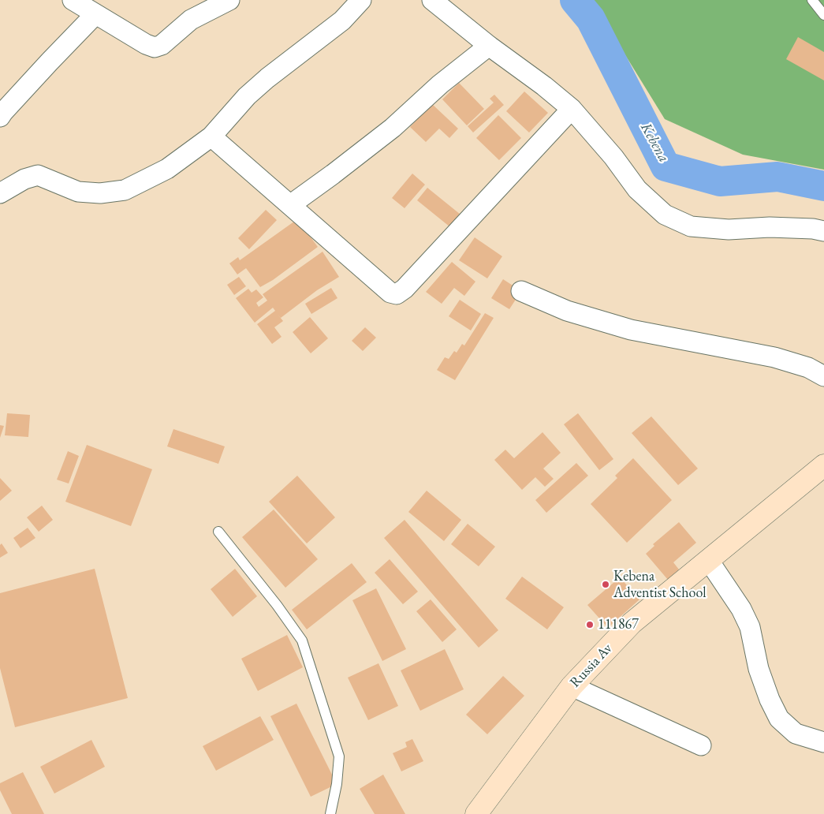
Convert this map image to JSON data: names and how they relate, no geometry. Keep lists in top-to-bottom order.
{
  "streets": {
    "main road": ["Russia Av"]
  },
  "water": ["Kebena"],
  "places": ["Kebena Adventist School", "111867"]
}
